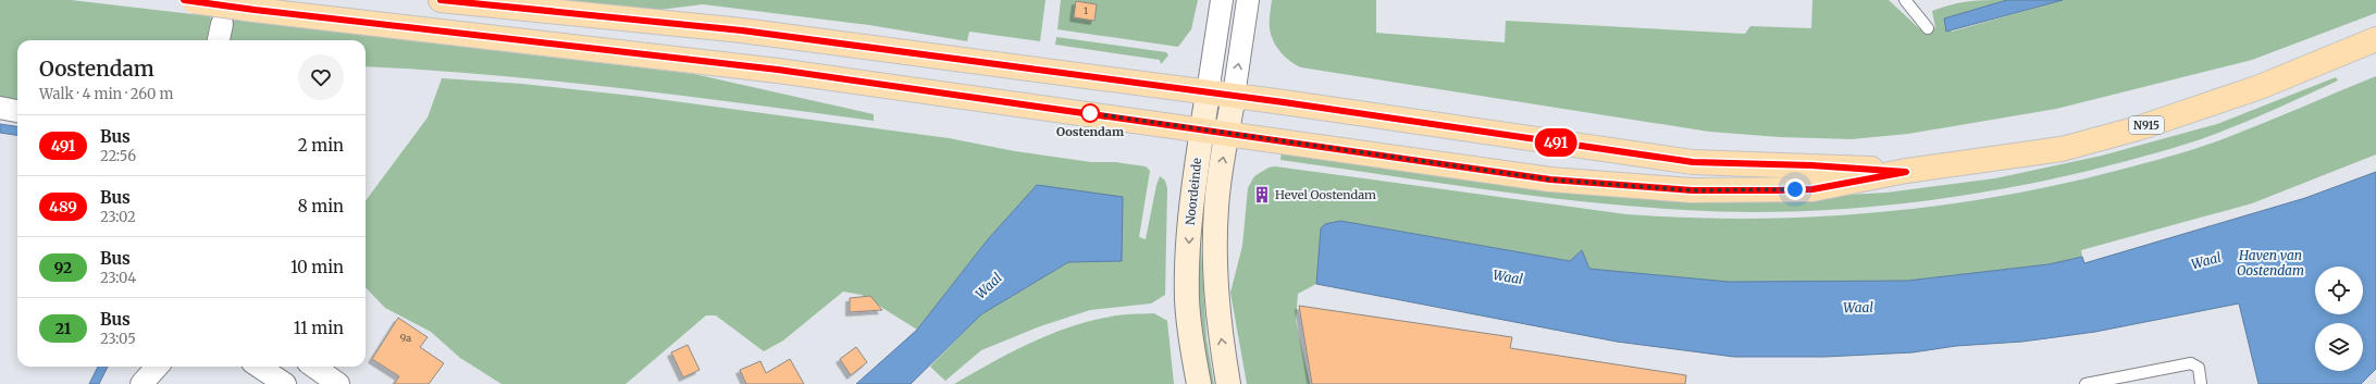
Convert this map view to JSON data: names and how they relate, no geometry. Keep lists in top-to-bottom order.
{
  "streets": {
    "main road": ["N915", "Noordeinde"]
  },
  "crossings": [
    ["N915", "Noordeinde"]
  ],
  "water": ["Haven van Oostendam", "Waal"],
  "places": {
    "other": ["Oostendam"],
    "building": ["Hevel Oostendam"]
  },
  "lines": ["bus line 491"],
  "house_numbers": ["1", "9a"],
  "page": {
    "on_map": "491",
    "heading": ["Oostendam", "Walk · 4 min · 260 m"],
    "list": [
      {
        "mark": "491",
        "name": "Bus",
        "note": "22:56",
        "value": "2 min"
      },
      {
        "mark": "489",
        "name": "Bus",
        "note": "23:02",
        "value": "8 min"
      },
      {
        "mark": "92",
        "name": "Bus",
        "note": "23:04",
        "value": "10 min"
      },
      {
        "mark": "21",
        "name": "Bus",
        "note": "23:05",
        "value": "11 min"
      }
    ]
  }
}
